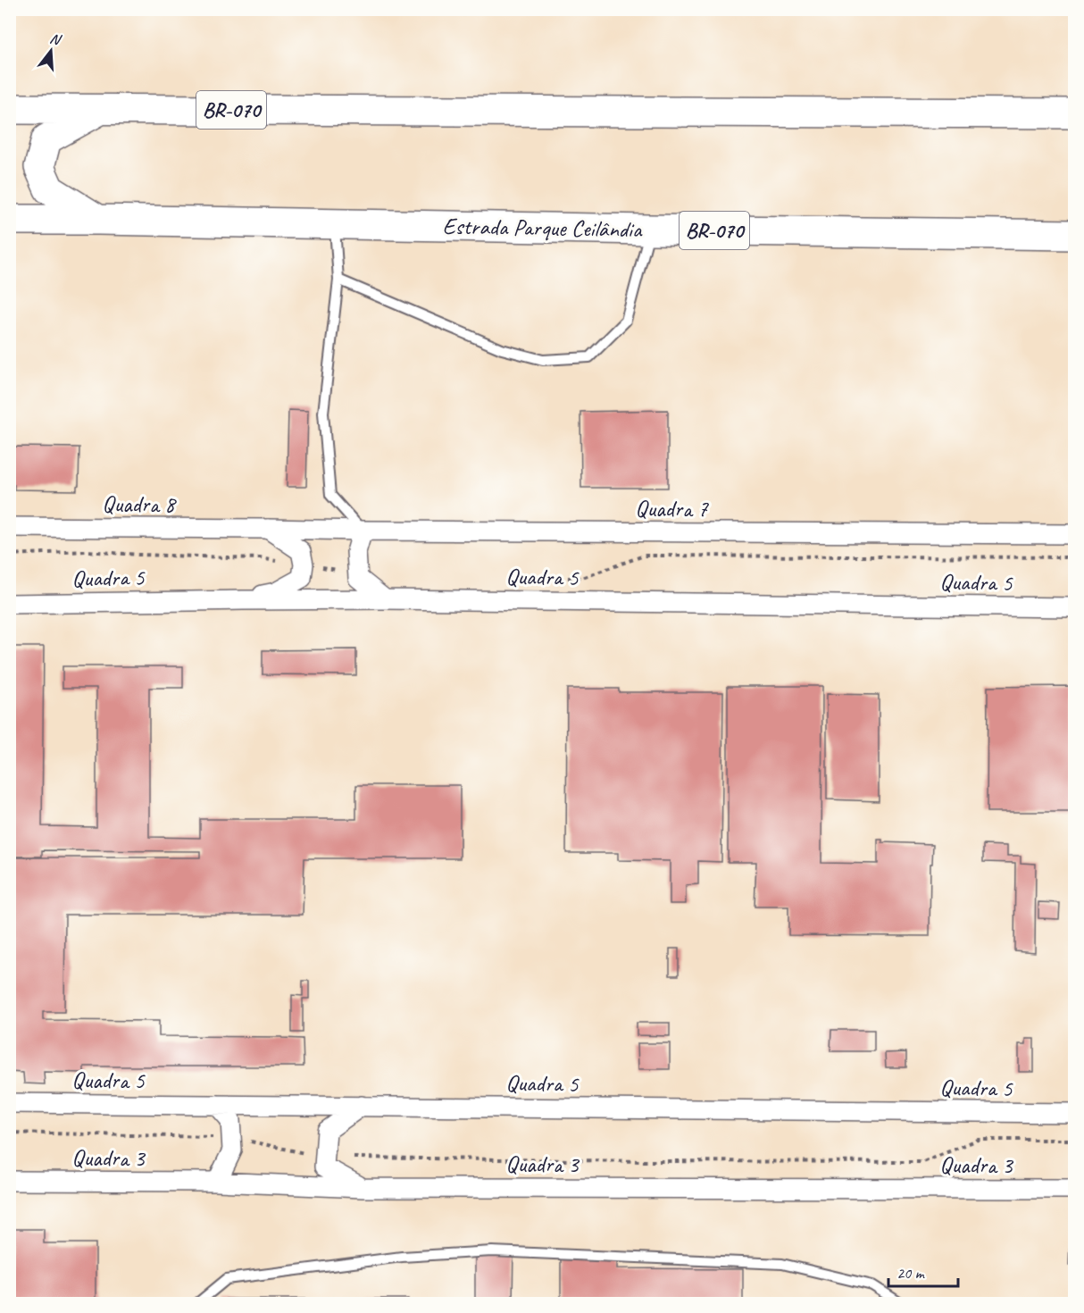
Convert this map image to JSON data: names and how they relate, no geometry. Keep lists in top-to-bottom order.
{
  "streets": {
    "highway": ["BR-070", "Estrada Parque Ceilândia"],
    "street": [
      "Quadra 8",
      "Quadra 7",
      "Quadra 5",
      "Quadra 3"
    ]
  },
  "crossings": [
    ["Quadra 8", "Quadra 7"]
  ],
  "scale_bar": "20 m",
  "north": "top"
}
